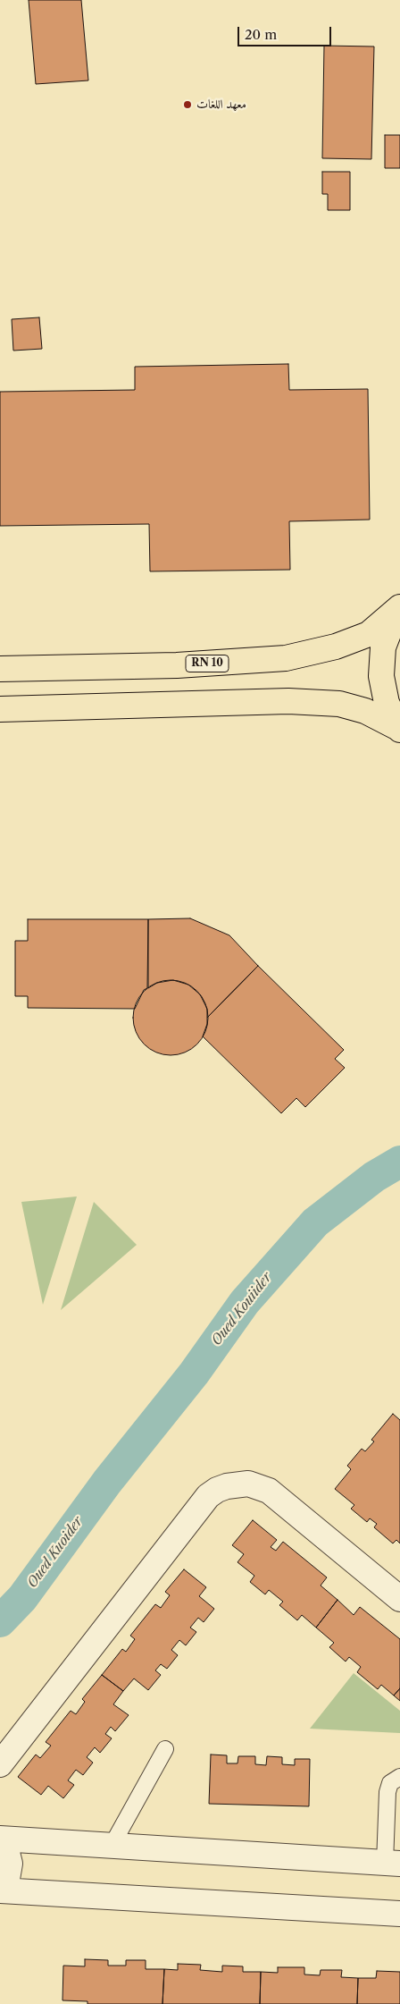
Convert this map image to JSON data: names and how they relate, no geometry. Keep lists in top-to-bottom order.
{
  "streets": {
    "main road": ["RN 10"]
  },
  "water": ["Oued Kouiider", "Oued Kuoider"],
  "places": ["معهد اللغات"],
  "scale_bar": "20 m"
}
